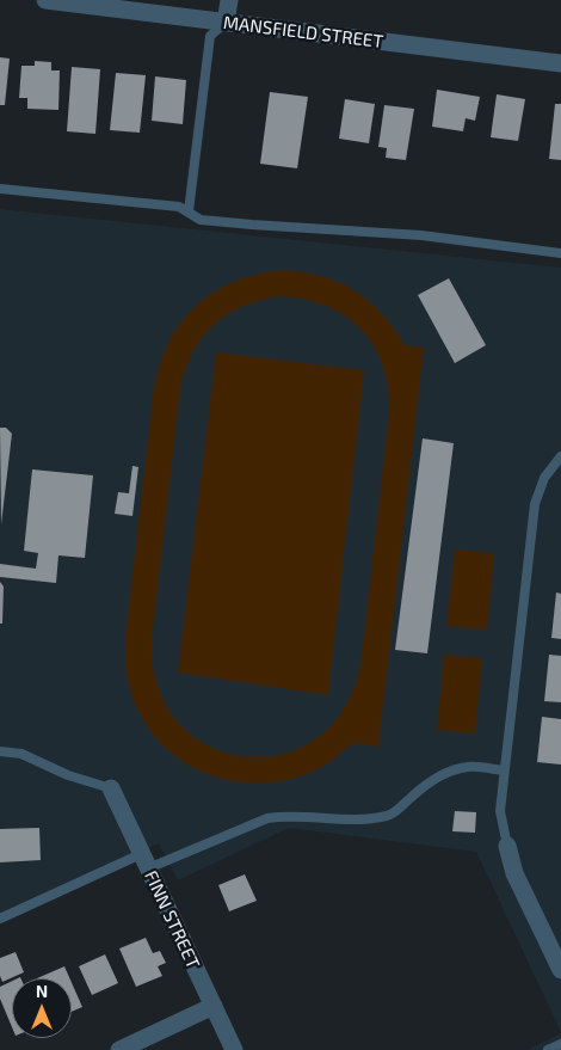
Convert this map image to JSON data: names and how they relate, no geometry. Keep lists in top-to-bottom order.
{
  "streets": {
    "street": ["MANSFIELD STREET", "FINN STREET"]
  },
  "north": "top"
}
